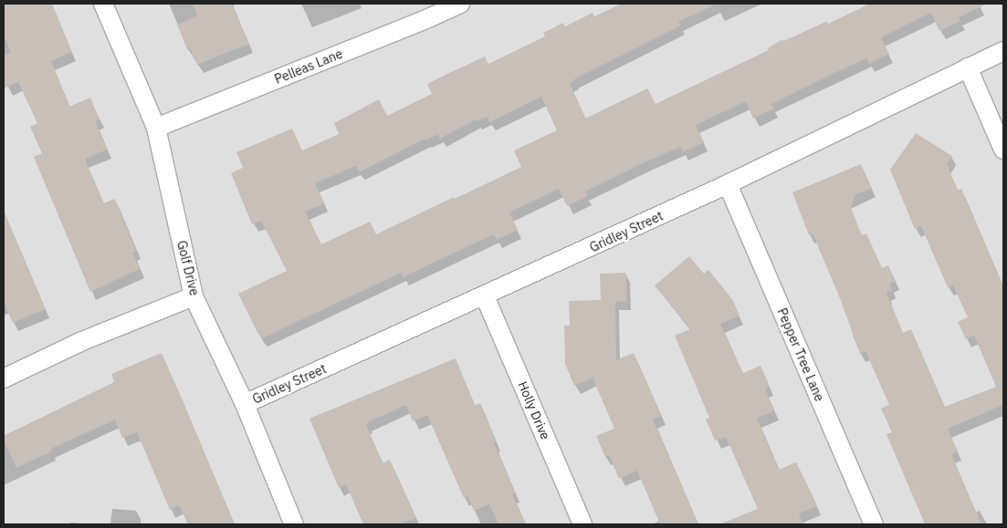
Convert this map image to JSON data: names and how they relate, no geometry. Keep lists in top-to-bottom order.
{
  "streets": {
    "street": [
      "Pelleas Lane",
      "Gridley Street",
      "Golf Drive",
      "Pepper Tree Lane",
      "Holly Drive"
    ]
  },
  "crossings": [
    ["Pelleas Lane", "Golf Drive"],
    ["Gridley Street", "Golf Drive"],
    ["Gridley Street", "Pepper Tree Lane"],
    ["Gridley Street", "Holly Drive"]
  ]
}
